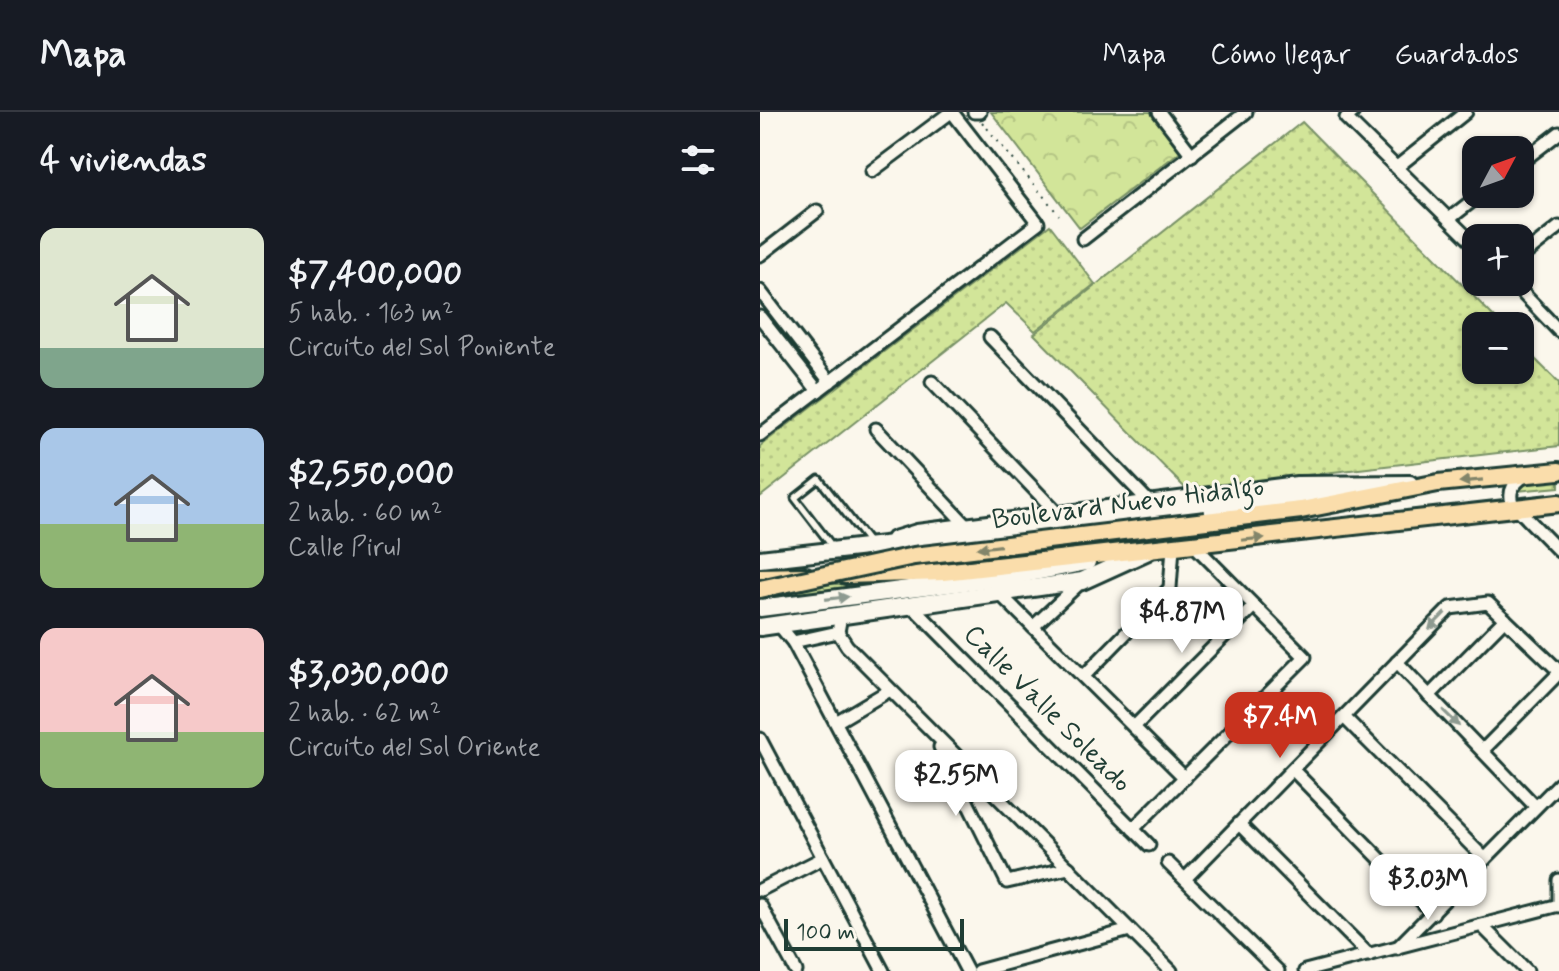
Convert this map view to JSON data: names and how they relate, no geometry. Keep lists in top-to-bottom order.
{
  "streets": {
    "main road": ["Boulevard Nuevo Hidalgo"],
    "street": ["Calle Valle Soleado"]
  },
  "scale_bar": "100 m",
  "north": "top right",
  "page": {
    "header": "Mapa",
    "nav": ["Mapa", "Cómo llegar", "Guardados"],
    "heading": "4 viviendas",
    "map_buttons": ["+", "−"],
    "list": [
      {
        "name": "$7,400,000",
        "note": "5 hab. · 163 m² · Circuito del Sol Poniente"
      },
      {
        "name": "$2,550,000",
        "note": "2 hab. · 60 m² · Calle Pirul"
      },
      {
        "name": "$3,030,000",
        "note": "2 hab. · 62 m² · Circuito del Sol Oriente"
      }
    ],
    "price": [
      "$4.87M",
      "$7.4M",
      "$2.55M",
      "$3.03M"
    ],
    "scale": "100 m"
  }
}
